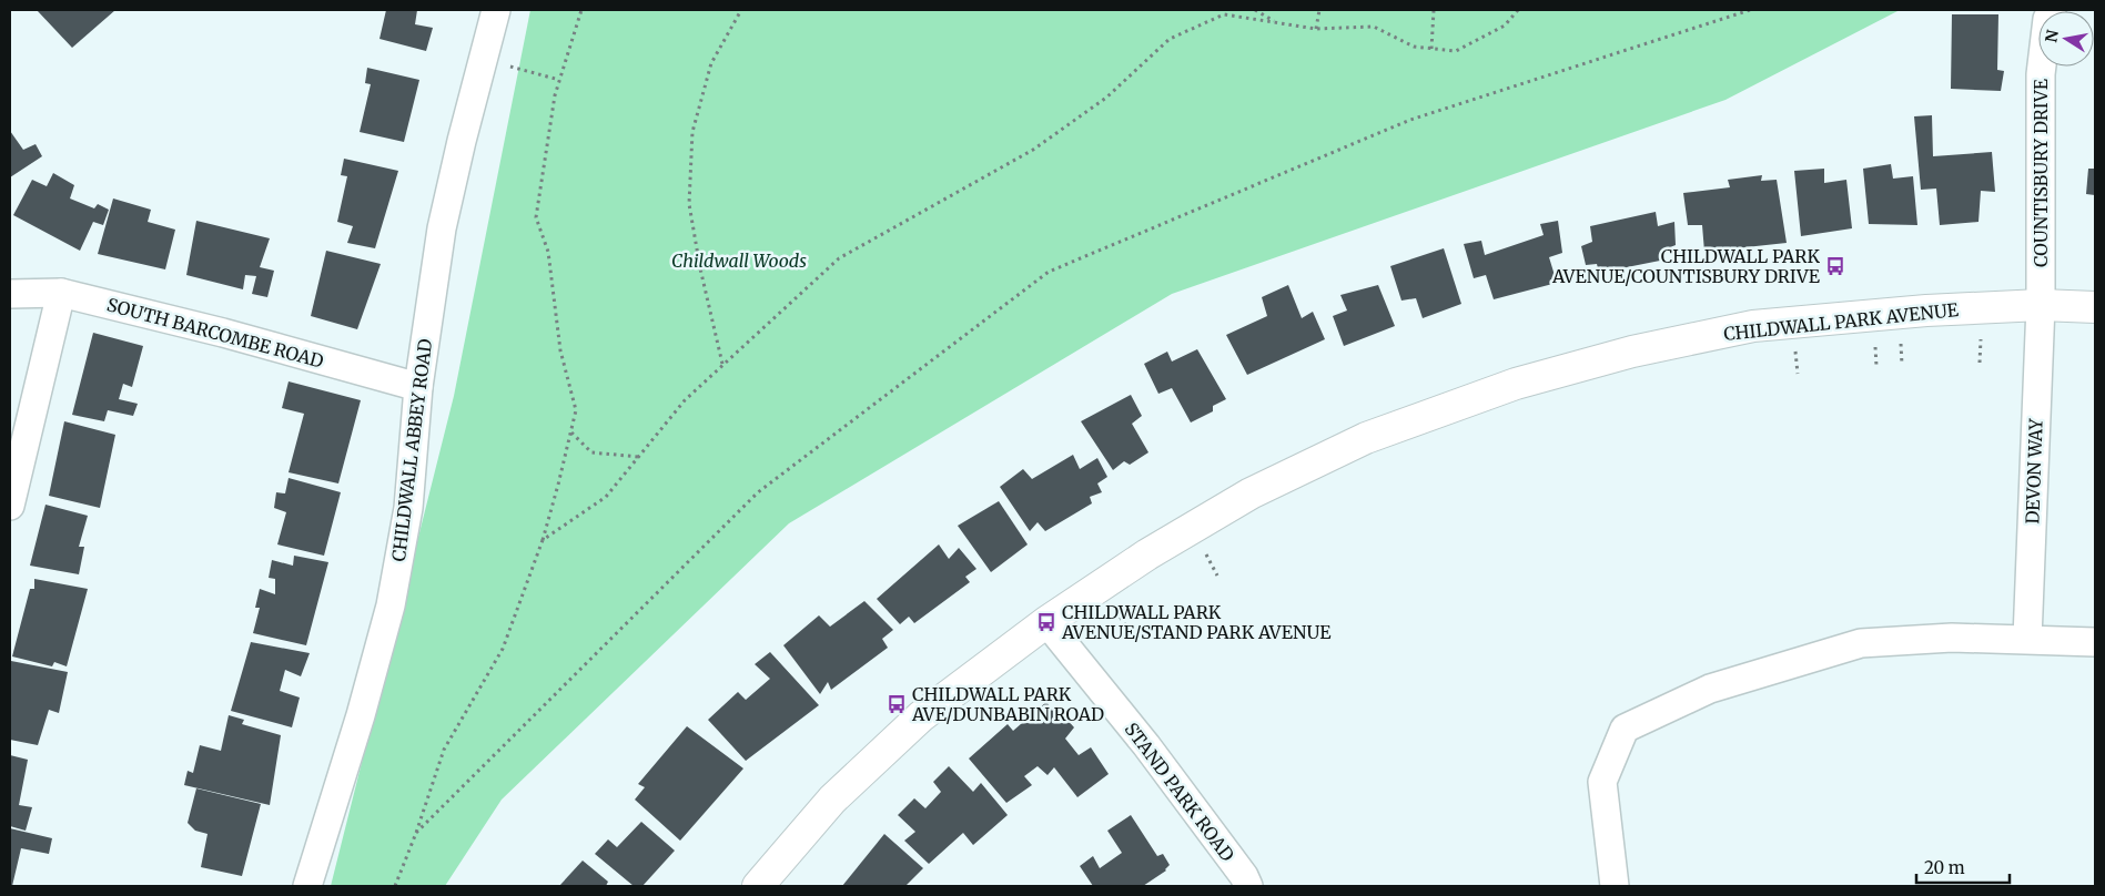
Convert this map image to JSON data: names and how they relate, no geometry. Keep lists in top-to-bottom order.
{
  "streets": {
    "street": [
      "COUNTISBURY DRIVE",
      "CHILDWALL PARK AVENUE",
      "SOUTH BARCOMBE ROAD",
      "CHILDWALL ABBEY ROAD",
      "DEVON WAY",
      "STAND PARK ROAD"
    ]
  },
  "crossings": [
    ["COUNTISBURY DRIVE", "CHILDWALL PARK AVENUE"],
    ["COUNTISBURY DRIVE", "DEVON WAY"],
    ["CHILDWALL PARK AVENUE", "DEVON WAY"],
    ["CHILDWALL PARK AVENUE", "STAND PARK ROAD"],
    ["SOUTH BARCOMBE ROAD", "CHILDWALL ABBEY ROAD"]
  ],
  "parks": ["Childwall Woods"],
  "places": {
    "bus stop": ["CHILDWALL PARK AVENUE/COUNTISBURY DRIVE", "CHILDWALL PARK AVENUE/STAND PARK AVENUE", "CHILDWALL PARK AVE/DUNBABIN ROAD"]
  },
  "scale_bar": "20 m",
  "north": "left"
}
